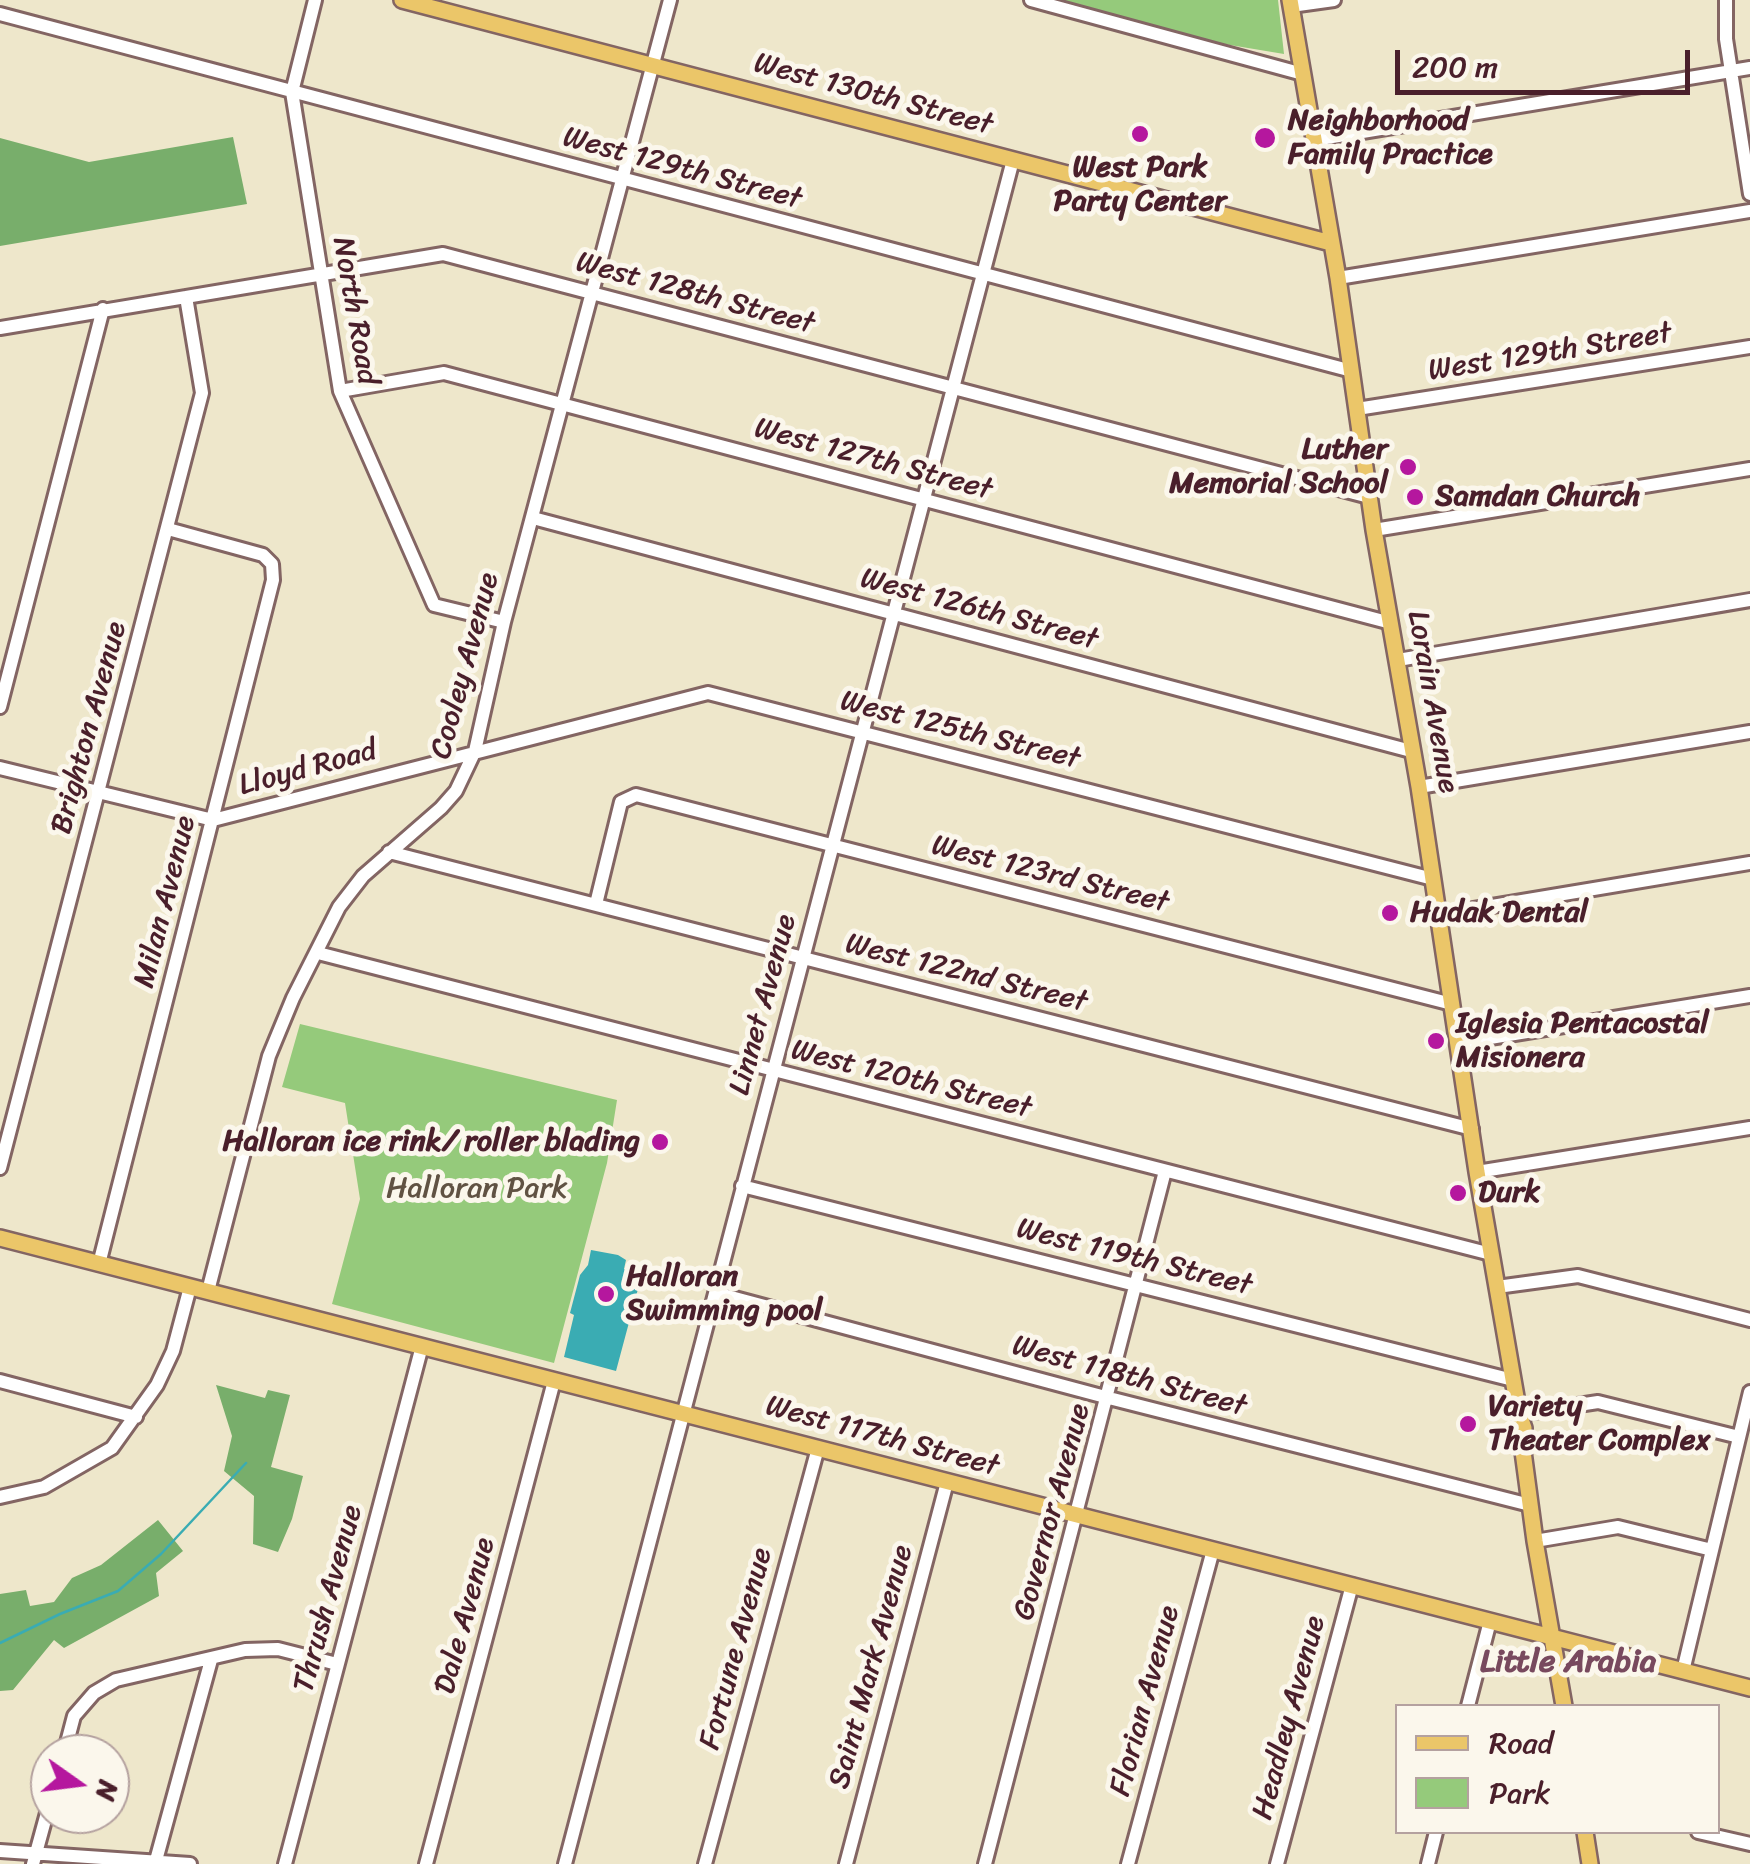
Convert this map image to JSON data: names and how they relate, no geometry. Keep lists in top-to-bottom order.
{
  "streets": {
    "main road": ["West 130th Street", "Lorain Avenue", "West 117th Street"],
    "street": [
      "West 129th Street",
      "West 128th Street",
      "North Road",
      "West 127th Street",
      "West 126th Street",
      "Cooley Avenue",
      "Brighton Avenue",
      "West 125th Street",
      "Lloyd Road",
      "West 123rd Street",
      "Milan Avenue",
      "West 122nd Street",
      "Linnet Avenue",
      "West 120th Street",
      "West 119th Street",
      "West 118th Street",
      "Governor Avenue",
      "Thrush Avenue",
      "Dale Avenue",
      "Fortune Avenue",
      "Saint Mark Avenue",
      "Florian Avenue",
      "Headley Avenue"
    ]
  },
  "crossings": [
    ["West 130th Street", "Cooley Avenue"],
    ["West 130th Street", "Lorain Avenue"],
    ["West 130th Street", "Linnet Avenue"],
    ["West 129th Street", "North Road"],
    ["West 129th Street", "Cooley Avenue"],
    ["West 129th Street", "Lorain Avenue"],
    ["West 129th Street", "Linnet Avenue"],
    ["West 128th Street", "North Road"],
    ["West 128th Street", "Cooley Avenue"],
    ["West 128th Street", "Lorain Avenue"],
    ["West 128th Street", "Brighton Avenue"],
    ["West 128th Street", "Linnet Avenue"],
    ["North Road", "West 127th Street"],
    ["North Road", "Cooley Avenue"],
    ["West 127th Street", "Cooley Avenue"],
    ["West 127th Street", "Lorain Avenue"],
    ["West 127th Street", "Linnet Avenue"],
    ["West 126th Street", "Cooley Avenue"],
    ["West 126th Street", "Lorain Avenue"],
    ["West 126th Street", "Linnet Avenue"],
    ["Cooley Avenue", "West 125th Street"],
    ["Cooley Avenue", "Lloyd Road"],
    ["Cooley Avenue", "West 122nd Street"],
    ["Cooley Avenue", "West 120th Street"],
    ["Cooley Avenue", "West 117th Street"],
    ["Lorain Avenue", "West 125th Street"],
    ["Lorain Avenue", "West 123rd Street"],
    ["Lorain Avenue", "West 122nd Street"],
    ["Lorain Avenue", "West 120th Street"],
    ["Lorain Avenue", "West 119th Street"],
    ["Lorain Avenue", "West 118th Street"],
    ["Lorain Avenue", "West 117th Street"],
    ["Brighton Avenue", "Milan Avenue"],
    ["West 125th Street", "Lloyd Road"],
    ["West 125th Street", "Linnet Avenue"],
    ["Lloyd Road", "Milan Avenue"],
    ["West 123rd Street", "West 122nd Street"],
    ["West 123rd Street", "Linnet Avenue"],
    ["Milan Avenue", "West 117th Street"],
    ["West 122nd Street", "Linnet Avenue"],
    ["Linnet Avenue", "West 120th Street"],
    ["Linnet Avenue", "West 119th Street"],
    ["Linnet Avenue", "West 118th Street"],
    ["Linnet Avenue", "West 117th Street"],
    ["West 120th Street", "Governor Avenue"],
    ["West 119th Street", "Governor Avenue"],
    ["West 118th Street", "Governor Avenue"],
    ["West 117th Street", "Governor Avenue"],
    ["West 117th Street", "Thrush Avenue"],
    ["West 117th Street", "Dale Avenue"],
    ["West 117th Street", "Fortune Avenue"],
    ["West 117th Street", "Saint Mark Avenue"],
    ["West 117th Street", "Florian Avenue"],
    ["West 117th Street", "Headley Avenue"]
  ],
  "districts": ["Little Arabia"],
  "parks": ["Halloran Park"],
  "places": [
    "West Park Party Center",
    "Neighborhood Family Practice",
    "Luther Memorial School",
    "Samdan Church",
    "Hudak Dental",
    "Iglesia Pentacostal Misionera",
    "Halloran ice rink/ roller blading",
    "Durk",
    "Halloran Swimming pool",
    "Variety Theater Complex"
  ],
  "legend": ["Road", "Park"],
  "scale_bar": "200 m",
  "north": "right"
}
